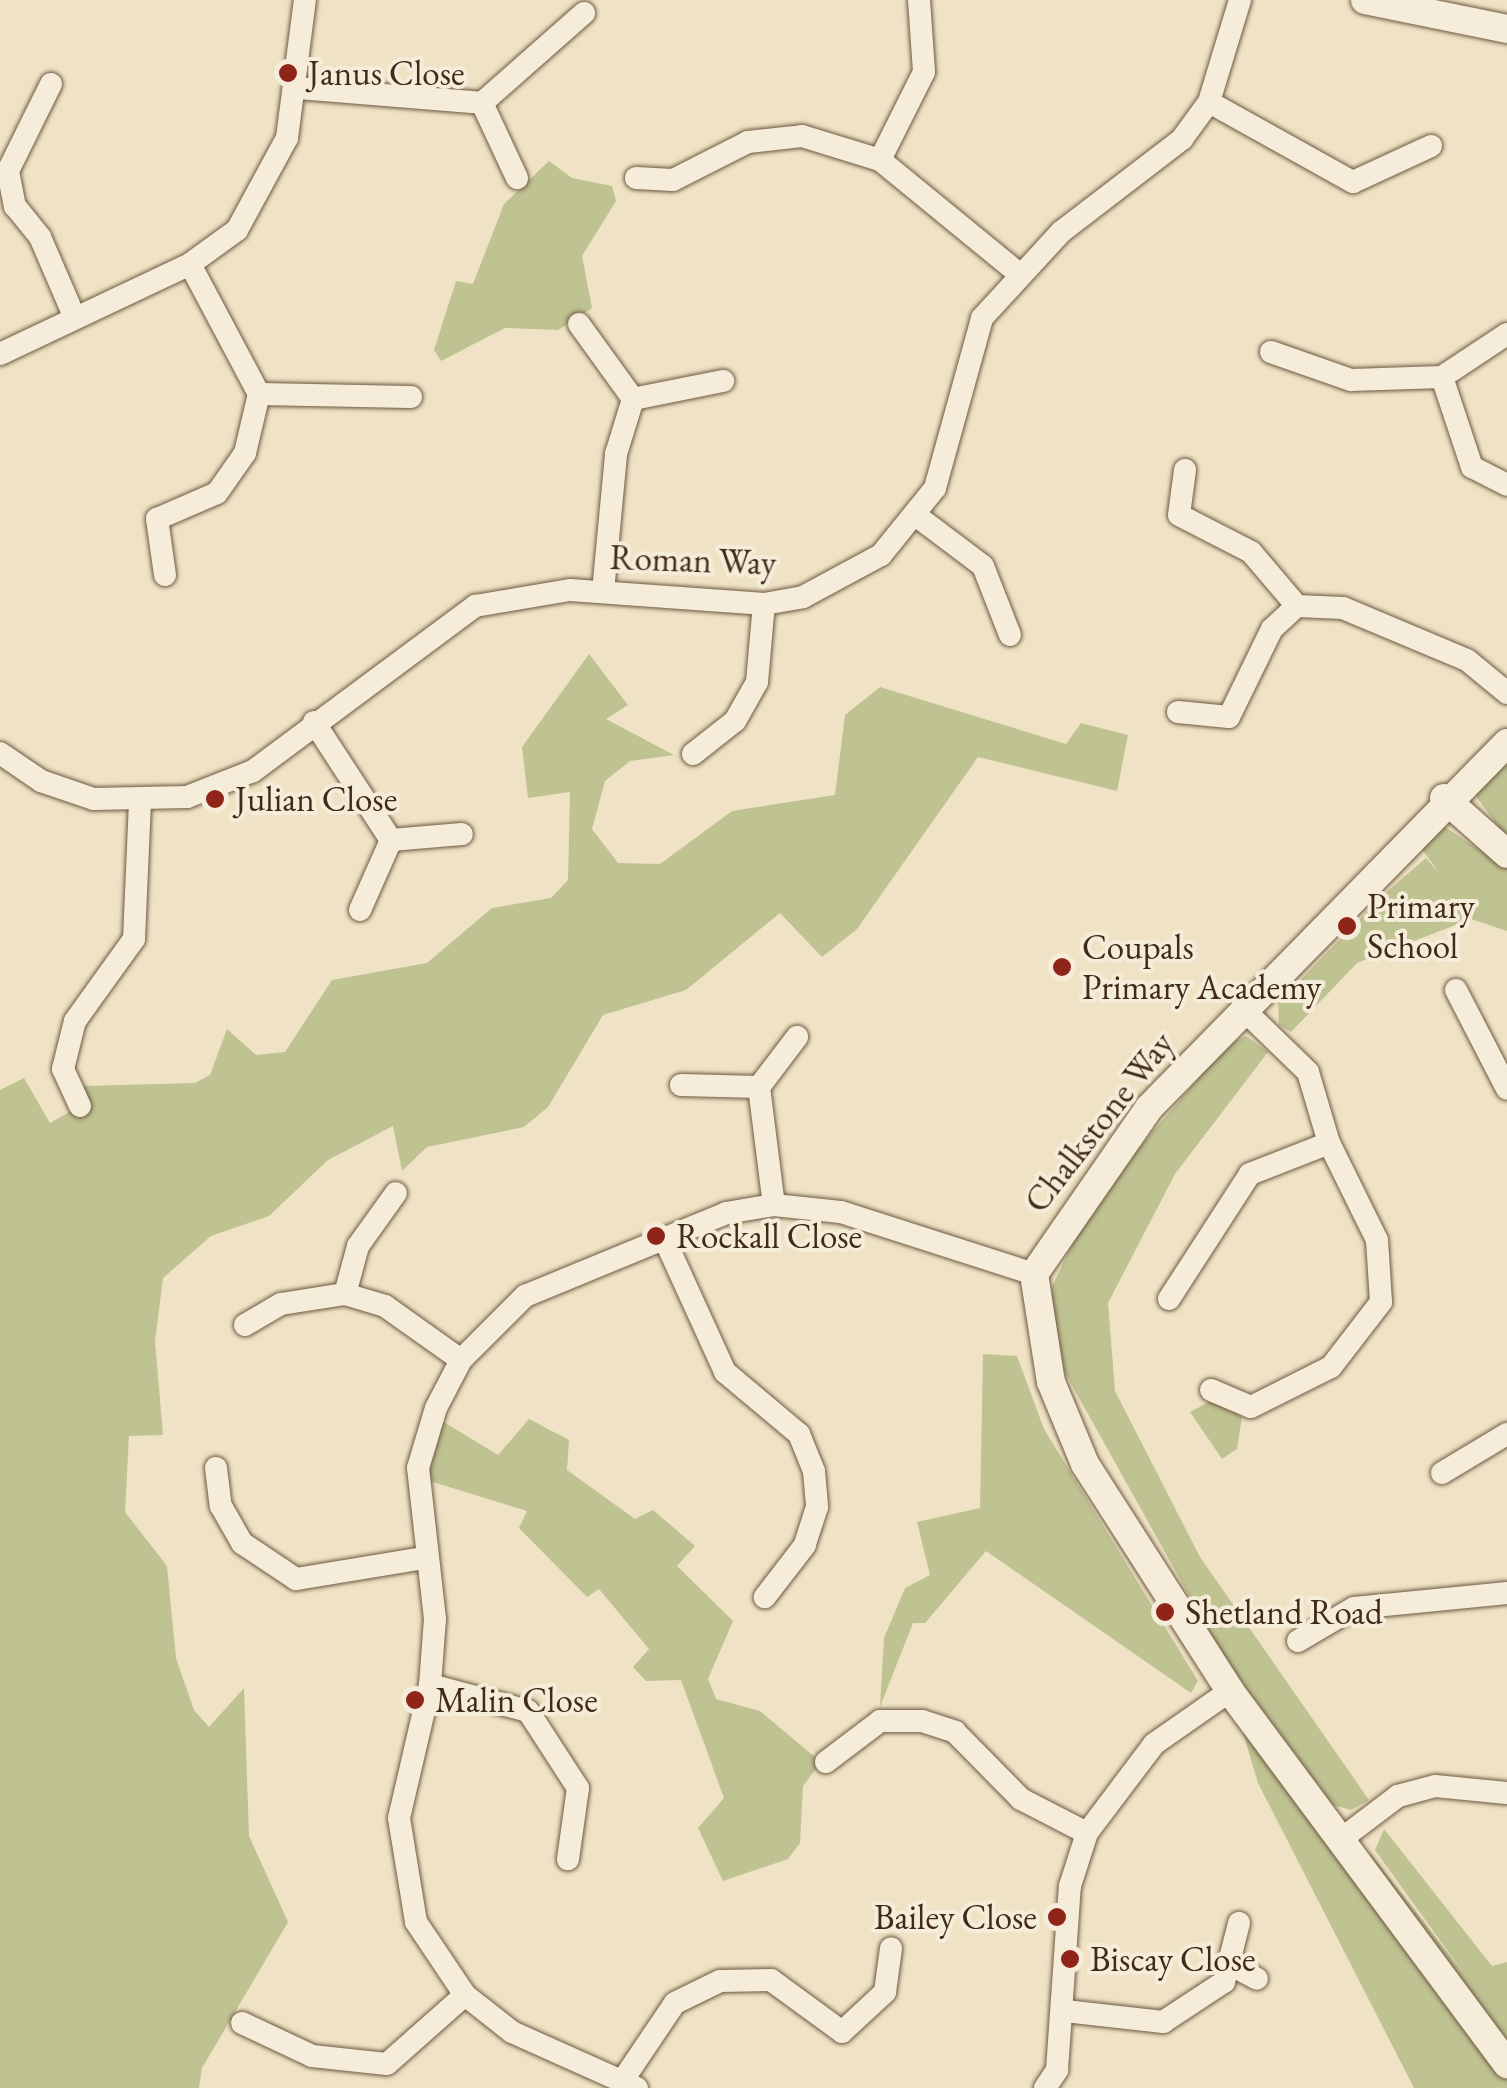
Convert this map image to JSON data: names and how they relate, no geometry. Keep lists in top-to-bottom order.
{
  "streets": {
    "street": ["Roman Way", "Chalkstone Way"]
  },
  "places": [
    "Janus Close",
    "Julian Close",
    "Primary School",
    "Coupals Primary Academy",
    "Rockall Close",
    "Shetland Road",
    "Malin Close",
    "Bailey Close",
    "Biscay Close"
  ]
}
